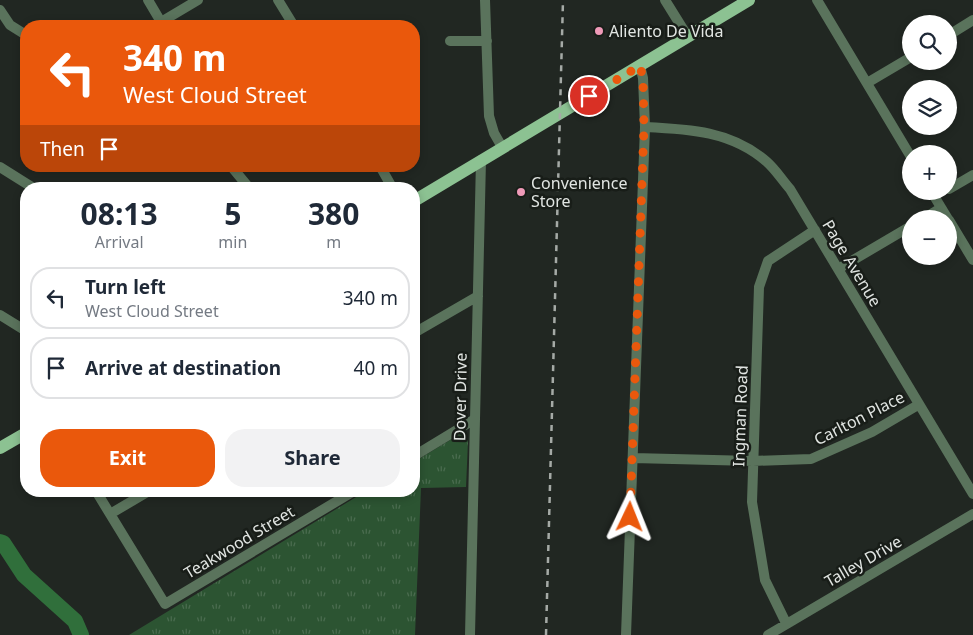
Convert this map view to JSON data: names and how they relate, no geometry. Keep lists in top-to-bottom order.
{
  "streets": {
    "street": [
      "Page Avenue",
      "Dover Drive",
      "Ingman Road",
      "Carlton Place",
      "Teakwood Street",
      "Talley Drive"
    ]
  },
  "crossings": [
    ["Page Avenue", "Ingman Road"],
    ["Page Avenue", "Carlton Place"],
    ["Ingman Road", "Carlton Place"],
    ["Ingman Road", "Talley Drive"]
  ],
  "places": ["Aliento De Vida", "Convenience Store"],
  "page": {
    "map_buttons": ["+", "−"],
    "turn": ["340 m", "West Cloud Street"],
    "then": "Then",
    "eta": [
      "08:13",
      "Arrival",
      "5",
      "min",
      "380",
      "m"
    ],
    "list": [
      {
        "name": "Turn left",
        "note": "West Cloud Street",
        "value": "340 m"
      },
      {
        "name": "Arrive at destination",
        "value": "40 m"
      }
    ],
    "buttons": ["Exit", "Share"]
  }
}
